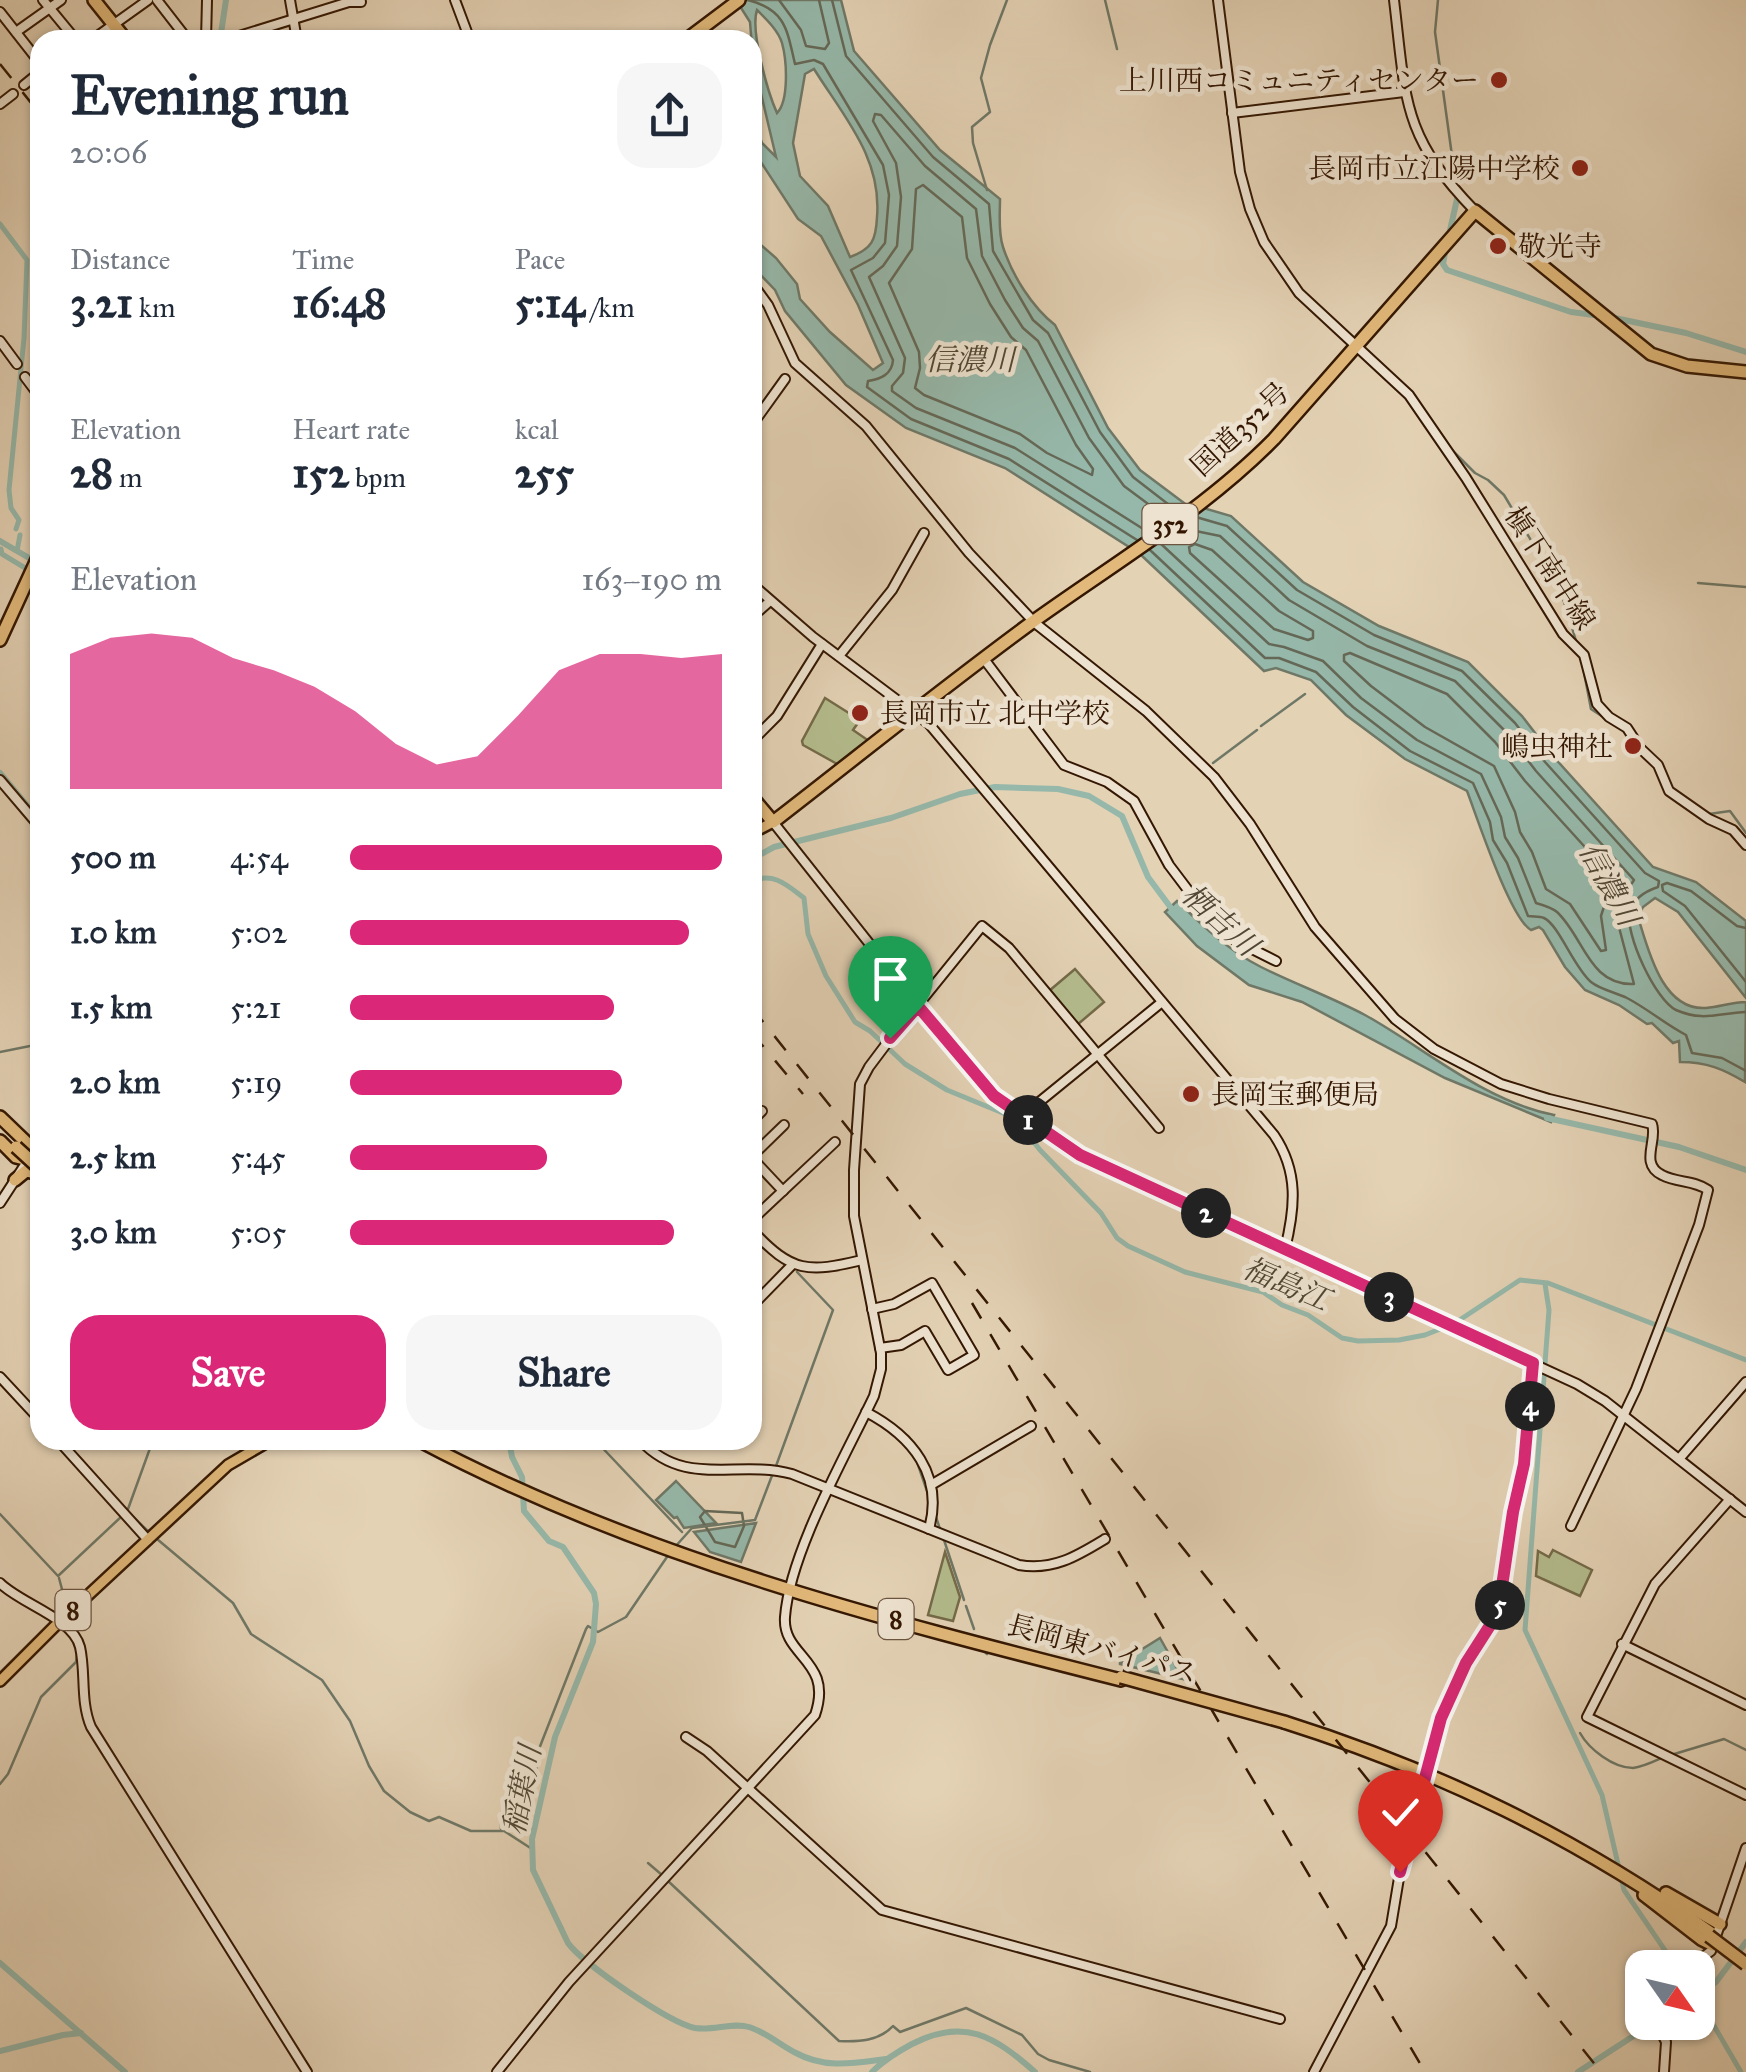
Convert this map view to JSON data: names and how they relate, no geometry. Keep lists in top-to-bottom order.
{
  "streets": {
    "highway": [
      "国道352号",
      "352",
      "8",
      "長岡東バイパス"
    ],
    "street": ["槇下南中線"]
  },
  "crossings": [
    ["国道352号", "槇下南中線"]
  ],
  "water": [
    "信濃川",
    "栖吉川",
    "福島江",
    "稲葉川"
  ],
  "places": [
    "上川西コミュニティセンター",
    "長岡市立江陽中学校",
    "敬光寺",
    "長岡市立 北中学校",
    "嶋虫神社",
    "長岡宝郵便局"
  ],
  "north": "bottom right",
  "page": {
    "heading": ["Evening run", "20:06"],
    "stats": [
      ["Distance", "3.21 km"],
      ["Time", "16:48"],
      ["Pace", "5:14 /km"],
      ["Elevation", "28 m"],
      ["Heart rate", "152 bpm"],
      ["kcal", "255"]
    ],
    "chart": ["Elevation", "163–190 m"],
    "list": [
      {
        "name": "500 m",
        "note": "4:54"
      },
      {
        "name": "1.0 km",
        "note": "5:02"
      },
      {
        "name": "1.5 km",
        "note": "5:21"
      },
      {
        "name": "2.0 km",
        "note": "5:19"
      },
      {
        "name": "2.5 km",
        "note": "5:45"
      },
      {
        "name": "3.0 km",
        "note": "5:05"
      }
    ],
    "pins": [
      "1",
      "2",
      "3",
      "4",
      "5"
    ],
    "buttons": ["Save", "Share"]
  }
}
